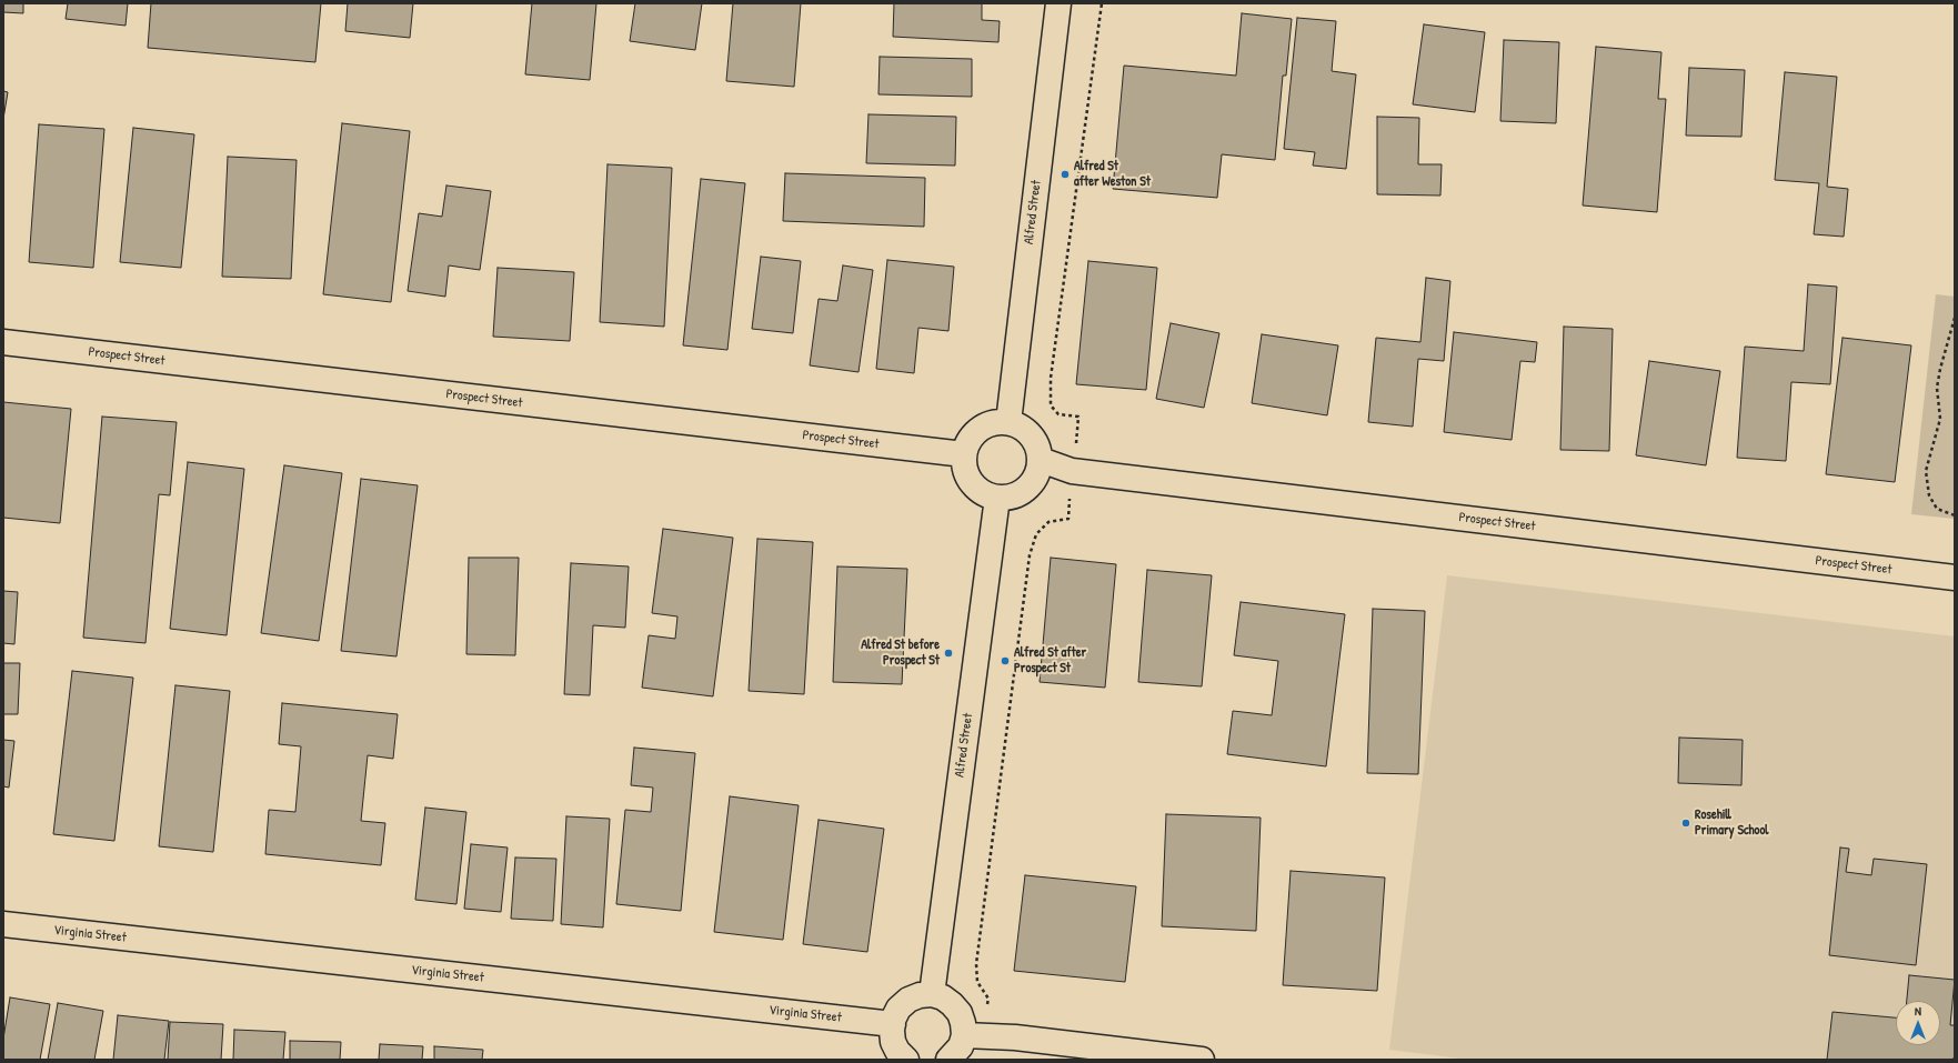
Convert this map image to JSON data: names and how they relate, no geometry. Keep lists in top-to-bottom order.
{
  "streets": {
    "street": ["Alfred Street", "Prospect Street", "Virginia Street"]
  },
  "crossings": [
    ["Alfred Street", "Prospect Street"]
  ],
  "places": [
    "Alfred St after Weston St",
    "Alfred St before Prospect St",
    "Alfred St after Prospect St",
    "Rosehill Primary School"
  ],
  "north": "top"
}
